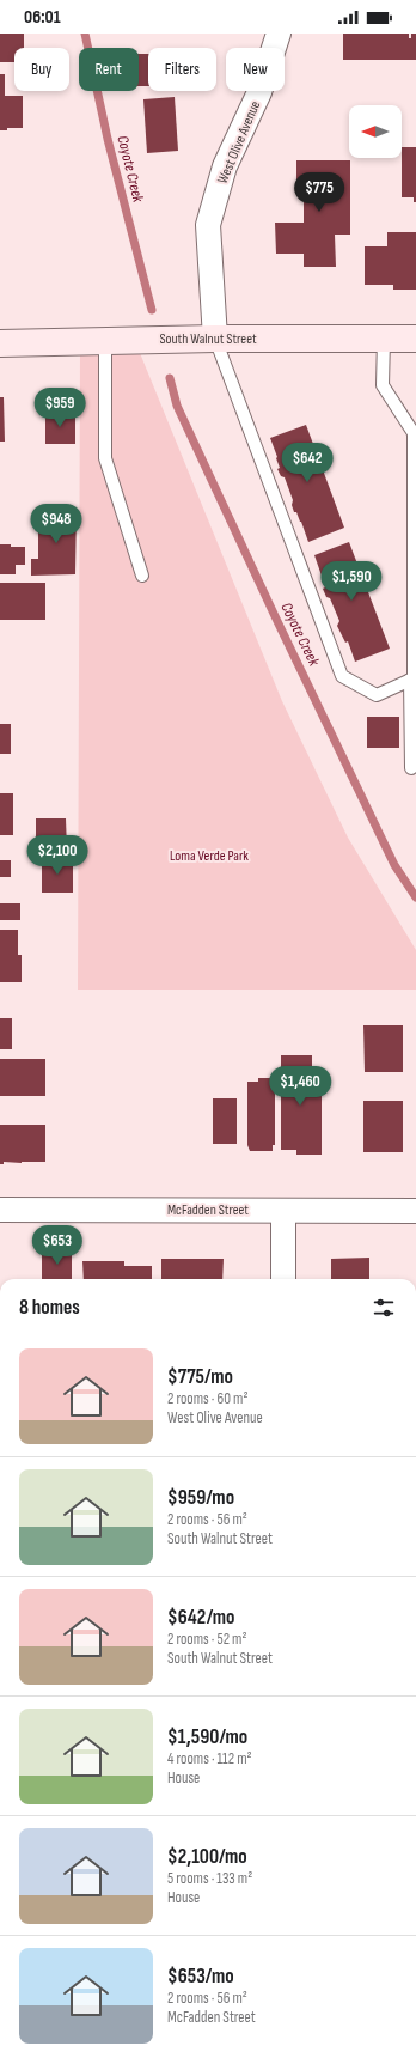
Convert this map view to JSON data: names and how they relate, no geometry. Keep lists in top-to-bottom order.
{
  "streets": {
    "street": ["West Olive Avenue", "South Walnut Street", "McFadden Street"]
  },
  "crossings": [
    ["West Olive Avenue", "South Walnut Street"]
  ],
  "water": ["Coyote Creek"],
  "parks": ["Loma Verde Park"],
  "north": "left",
  "page": {
    "status": "06:01",
    "chip": [
      "Buy",
      "Rent",
      "Filters",
      "New"
    ],
    "price": [
      "$775",
      "$959",
      "$642",
      "$948",
      "$1,590",
      "$2,100",
      "$1,460",
      "$653"
    ],
    "heading": "8 homes",
    "list": [
      {
        "name": "$775/mo",
        "note": "2 rooms · 60 m² · West Olive Avenue"
      },
      {
        "name": "$959/mo",
        "note": "2 rooms · 56 m² · South Walnut Street"
      },
      {
        "name": "$642/mo",
        "note": "2 rooms · 52 m² · South Walnut Street"
      },
      {
        "name": "$1,590/mo",
        "note": "4 rooms · 112 m² · House"
      },
      {
        "name": "$2,100/mo",
        "note": "5 rooms · 133 m² · House"
      },
      {
        "name": "$653/mo",
        "note": "2 rooms · 56 m² · McFadden Street"
      }
    ]
  }
}
